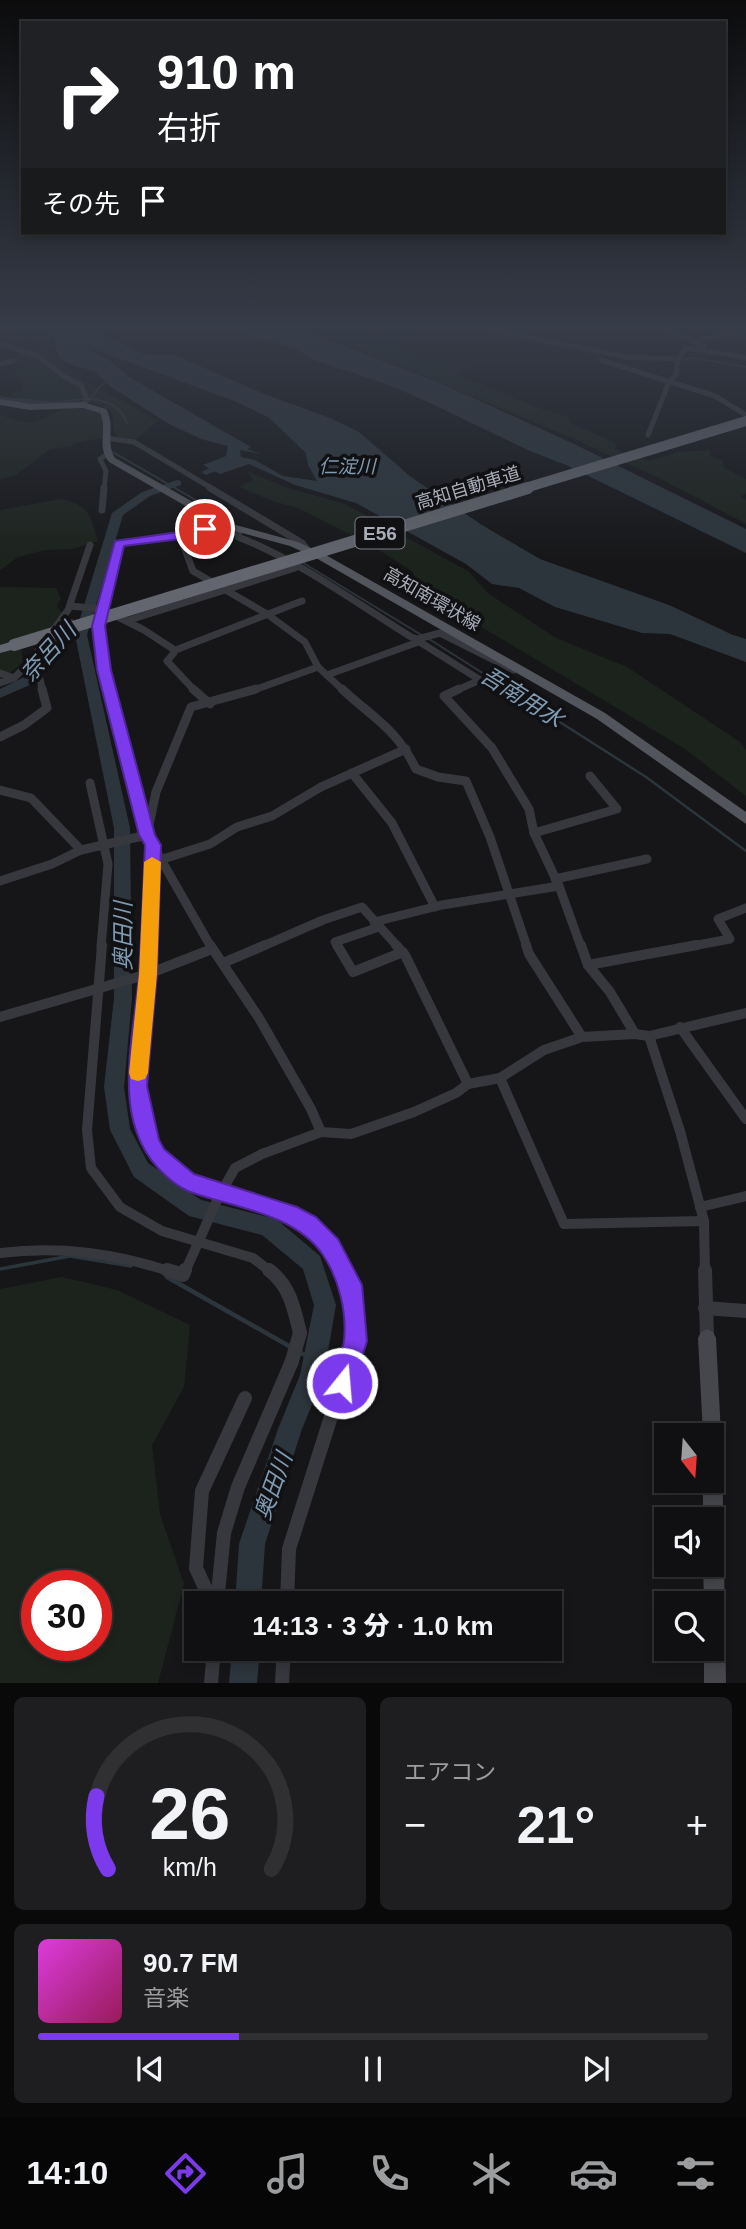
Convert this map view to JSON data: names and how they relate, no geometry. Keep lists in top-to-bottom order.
{
  "streets": {
    "highway": ["高知自動車道", "E56"],
    "main road": ["高知南環状線"]
  },
  "water": [
    "仁淀川",
    "奈呂川",
    "吾南用水",
    "奥田川"
  ],
  "north": "bottom",
  "page": {
    "turn": ["910 m", "右折"],
    "then": "その先",
    "limit": "30",
    "trip": "14:13 · 3 分 · 1.0 km",
    "tile": "エアコン",
    "heat": ["−", "21°", "+"],
    "song": ["90.7 FM", "音楽"],
    "tabs": "14:10",
    "gauge": ["26", "km/h"]
  }
}
